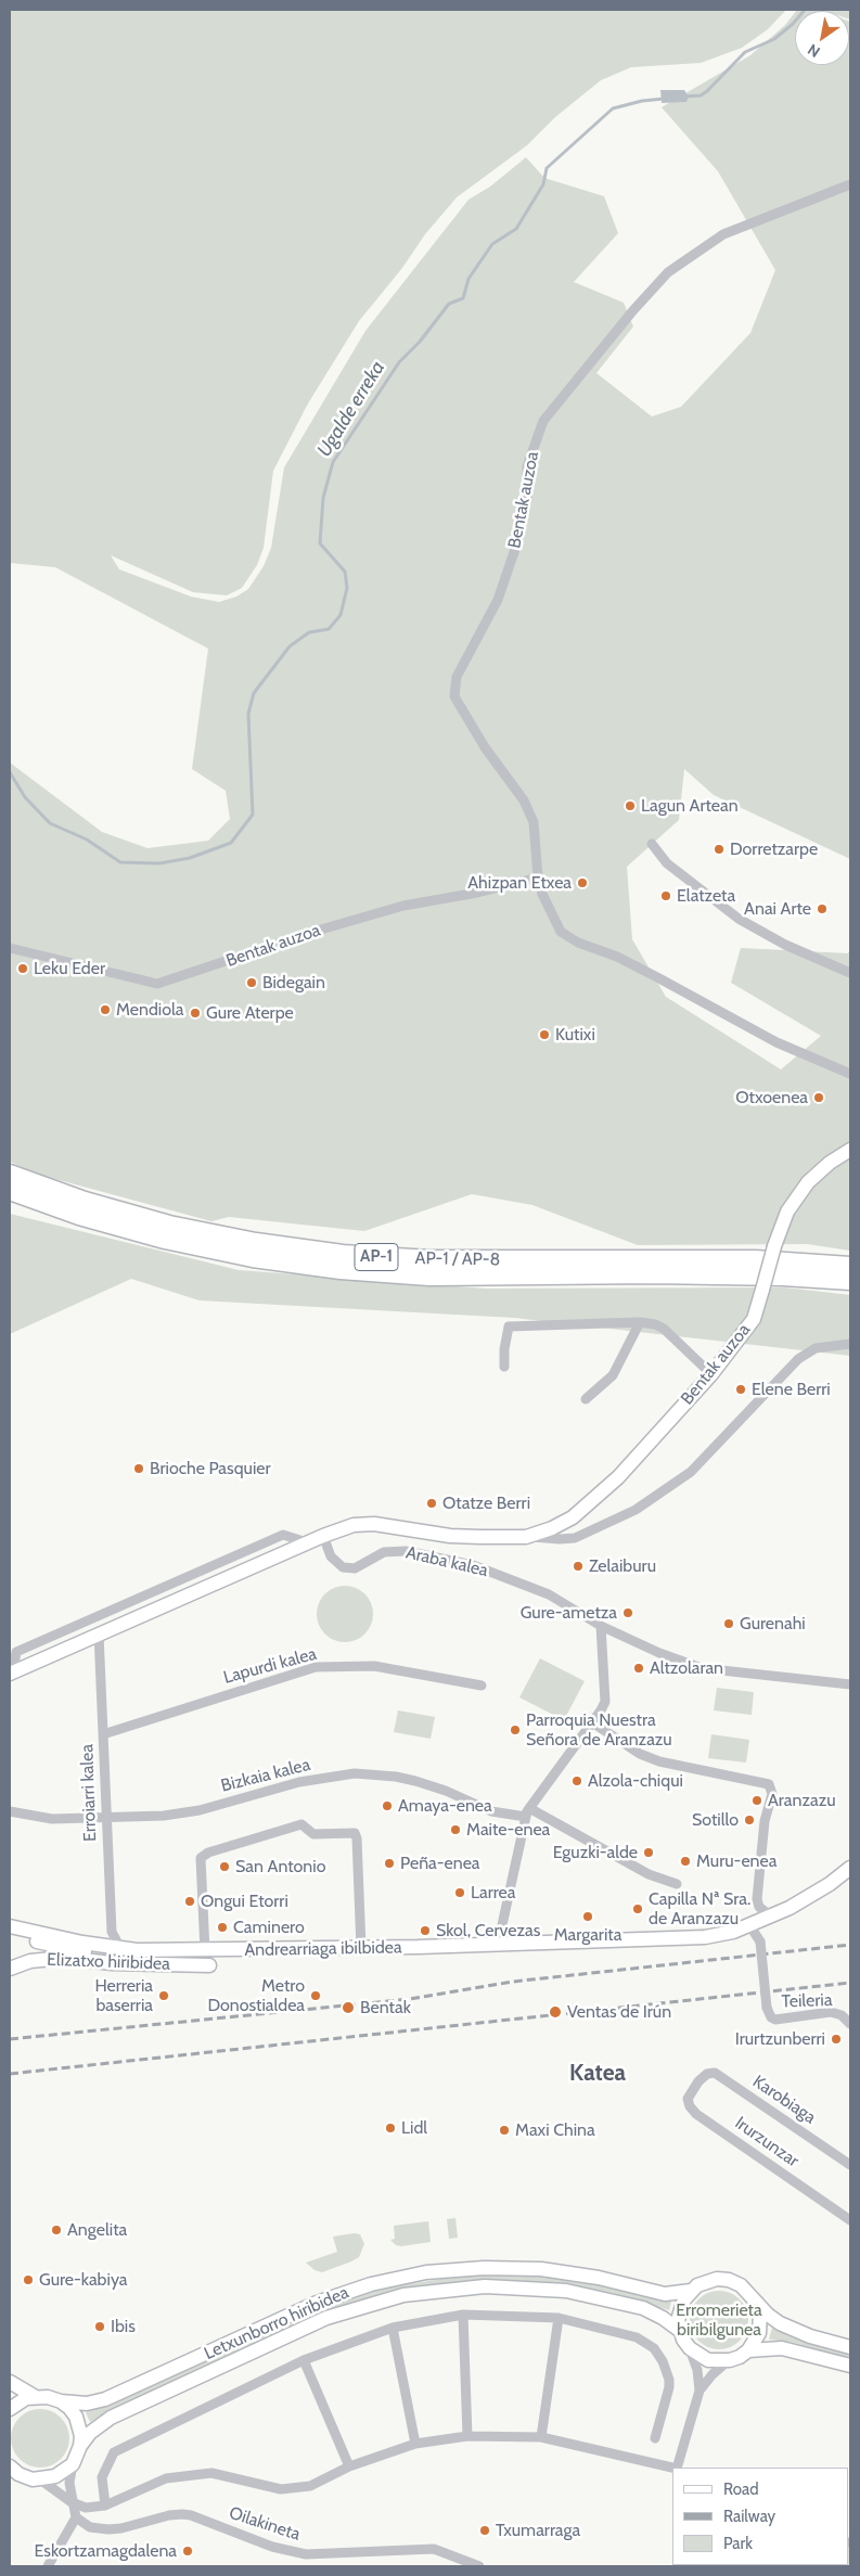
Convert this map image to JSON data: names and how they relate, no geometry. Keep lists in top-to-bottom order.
{
  "streets": {
    "highway": ["AP-1", "AP-1 / AP-8"],
    "street": [
      "Bentak auzoa",
      "Araba kalea",
      "Lapurdi kalea",
      "Bizkaia kalea",
      "Erroiarri kalea",
      "Andrearriaga ibilbidea",
      "Elizatxo hiribidea",
      "Teileria",
      "Karobiaga",
      "Irurzunzar",
      "Letxunborro hiribidea",
      "Oilakineta"
    ]
  },
  "crossings": [
    ["Bentak auzoa", "Araba kalea"],
    ["Lapurdi kalea", "Erroiarri kalea"],
    ["Bizkaia kalea", "Erroiarri kalea"],
    ["Erroiarri kalea", "Andrearriaga ibilbidea"],
    ["Andrearriaga ibilbidea", "Elizatxo hiribidea"],
    ["Andrearriaga ibilbidea", "Teileria"],
    ["Karobiaga", "Irurzunzar"]
  ],
  "districts": ["Katea"],
  "water": ["Ugalde erreka"],
  "parks": ["Erromerieta biribilgunea"],
  "places": [
    "Lagun Artean",
    "Dorretzarpe",
    "Ahizpan Etxea",
    "Elatzeta",
    "Anai Arte",
    "Leku Eder",
    "Bidegain",
    "Mendiola",
    "Gure Aterpe",
    "Kutixi",
    "Otxoenea",
    "Elene Berri",
    "Brioche Pasquier",
    "Otatze Berri",
    "Zelaiburu",
    "Gure-ametza",
    "Gurenahi",
    "Altzolaran",
    "Parroquia Nuestra Señora de Aranzazu",
    "Alzola-chiqui",
    "Aranzazu",
    "Amaya-enea",
    "Sotillo",
    "Maite-enea",
    "Eguzki-alde",
    "Muru-enea",
    "Peña-enea",
    "San Antonio",
    "Larrea",
    "Ongui Etorri",
    "Capilla Nª Sra. de Aranzazu",
    "Margarita",
    "Caminero",
    "Skol, Cervezas",
    "Herreria baserria",
    "Metro Donostialdea",
    "Bentak",
    "Ventas de Irún",
    "Irurtzunberri",
    "Lidl",
    "Maxi China",
    "Angelita",
    "Gure-kabiya",
    "Ibis",
    "Txumarraga",
    "Eskortzamagdalena"
  ],
  "legend": ["Road", "Railway", "Park"],
  "north": "bottom left"
}
